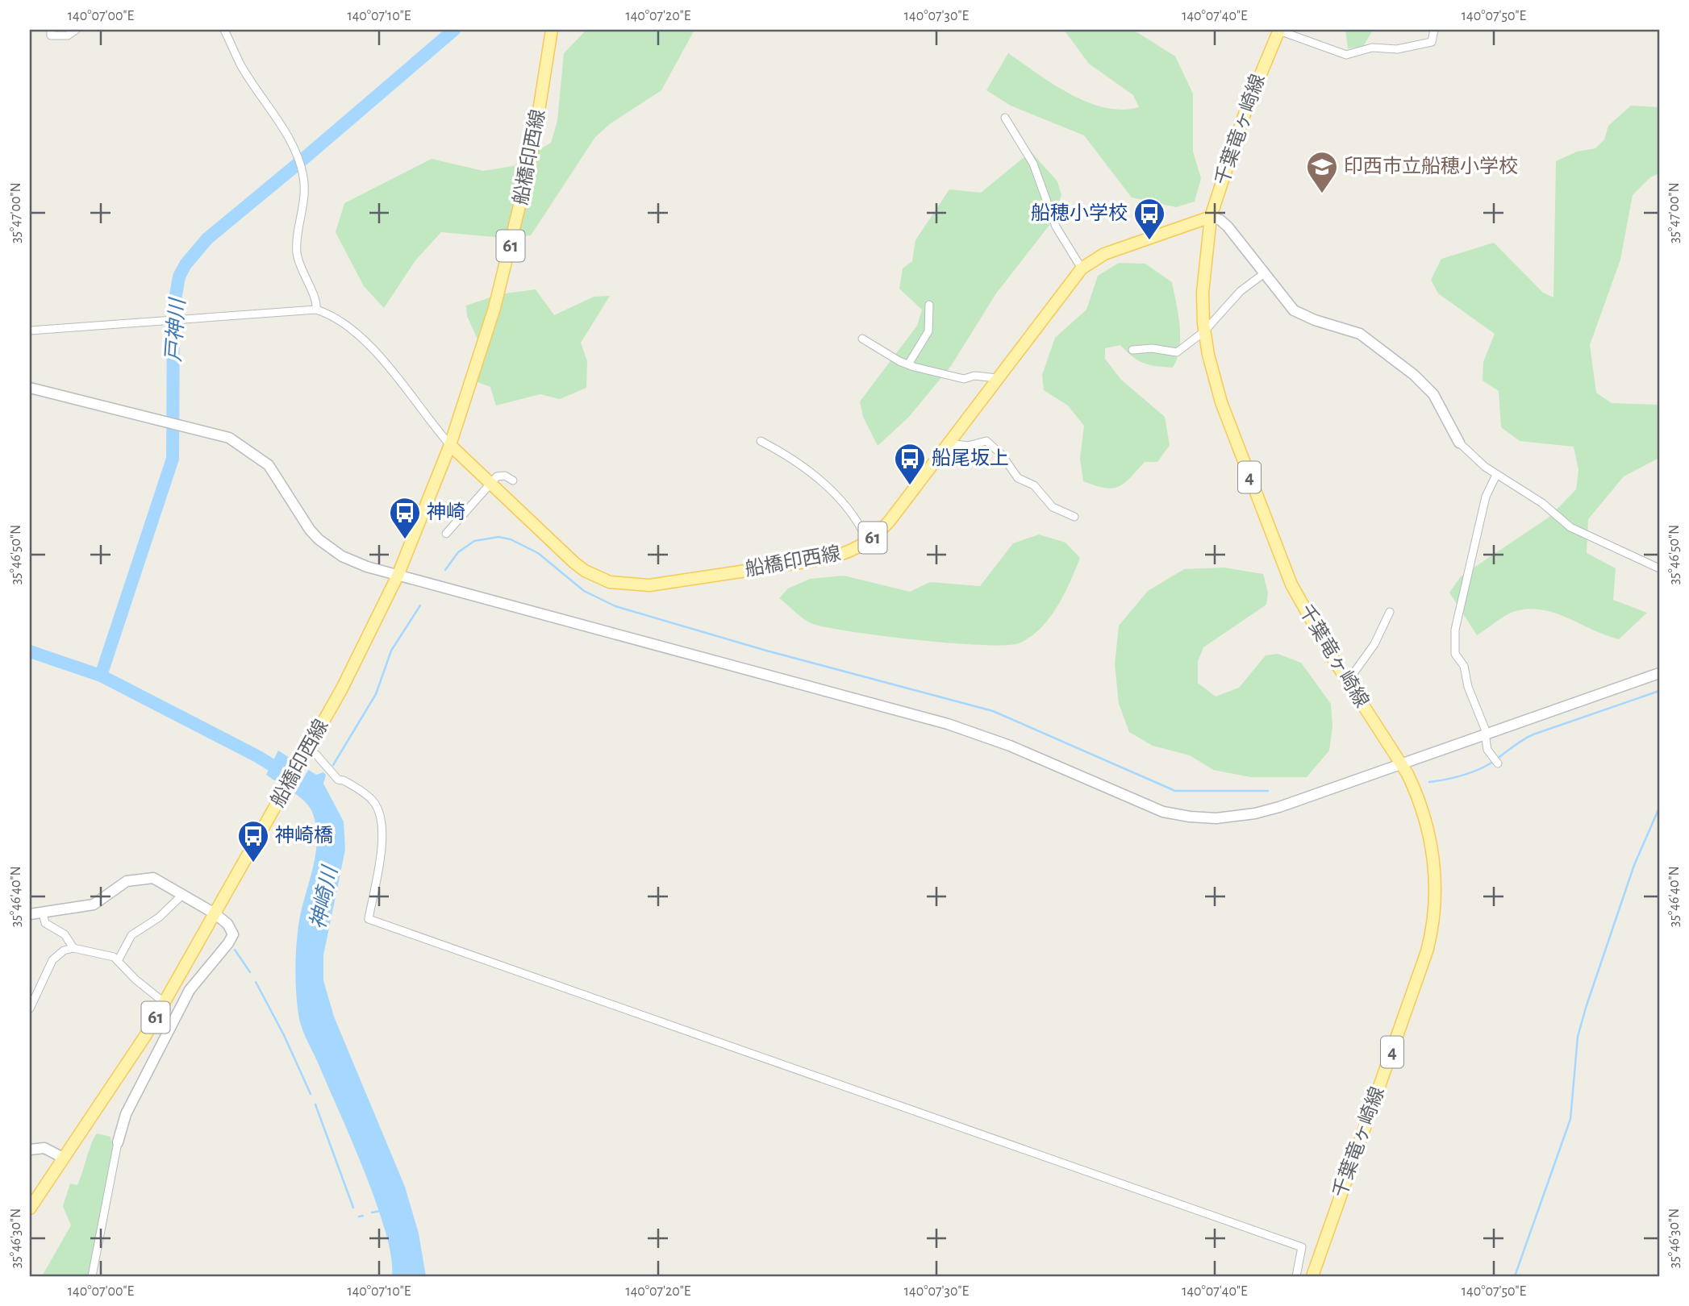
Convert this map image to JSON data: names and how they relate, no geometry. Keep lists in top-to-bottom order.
{
  "streets": {
    "main road": [
      "千葉竜ヶ崎線",
      "船橋印西線",
      "61",
      "4"
    ]
  },
  "crossings": [
    ["千葉竜ヶ崎線", "船橋印西線"]
  ],
  "water": ["戸神川", "神崎川"],
  "places": {
    "school or university": ["印西市立船穂小学校"],
    "bus stop": [
      "船穂小学校",
      "船尾坂上",
      "神崎",
      "神崎橋"
    ]
  },
  "coordinates": [
    "140°07'00\"E",
    "140°07'10\"E",
    "140°07'20\"E",
    "140°07'30\"E",
    "140°07'40\"E",
    "140°07'50\"E",
    "35°47'00\"N",
    "35°46'50\"N",
    "35°46'40\"N",
    "35°46'30\"N"
  ]
}
